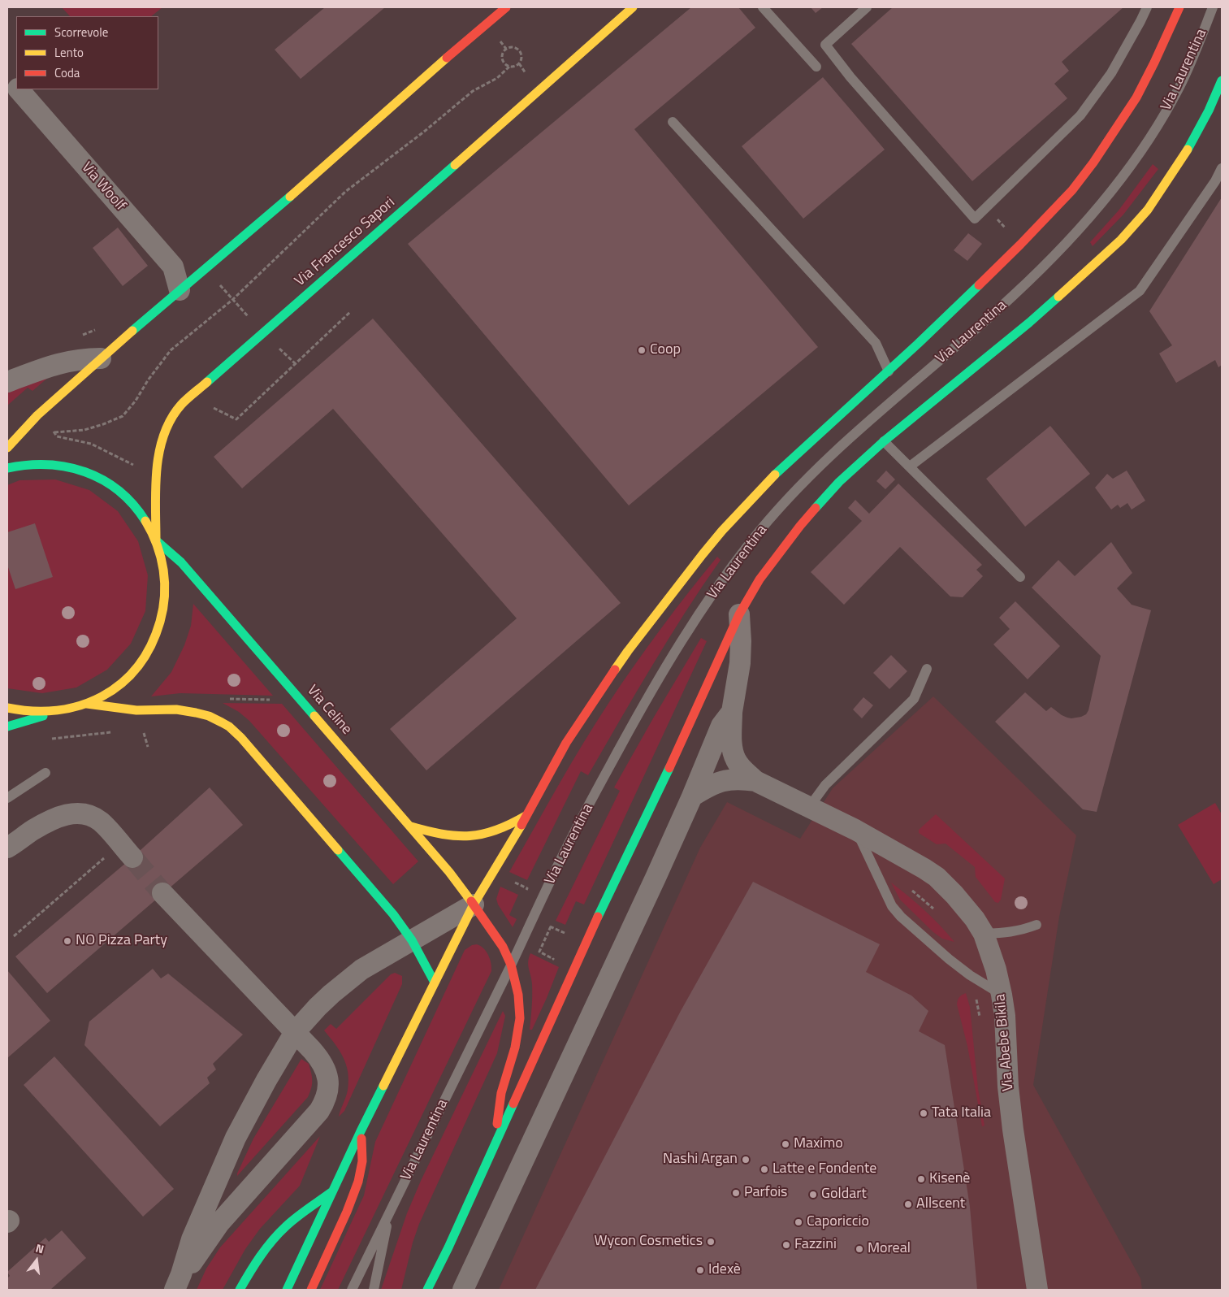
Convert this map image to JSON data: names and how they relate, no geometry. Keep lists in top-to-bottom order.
{
  "streets": {
    "street": [
      "Via Laurentina",
      "Via Woolf",
      "Via Francesco Sapori",
      "Via Celine",
      "Via Abebe Bikila"
    ]
  },
  "crossings": [
    ["Via Laurentina", "Via Celine"],
    ["Via Francesco Sapori", "Via Celine"]
  ],
  "places": [
    "Coop",
    "NO Pizza Party",
    "Tata Italia",
    "Maximo",
    "Nashi Argan",
    "Latte e Fondente",
    "Kisenè",
    "Parfois",
    "Goldart",
    "Allscent",
    "Caporiccio",
    "Wycon Cosmetics",
    "Fazzini",
    "Moreal",
    "Idexè"
  ],
  "legend": ["Scorrevole", "Lento", "Coda"],
  "north": "top"
}
